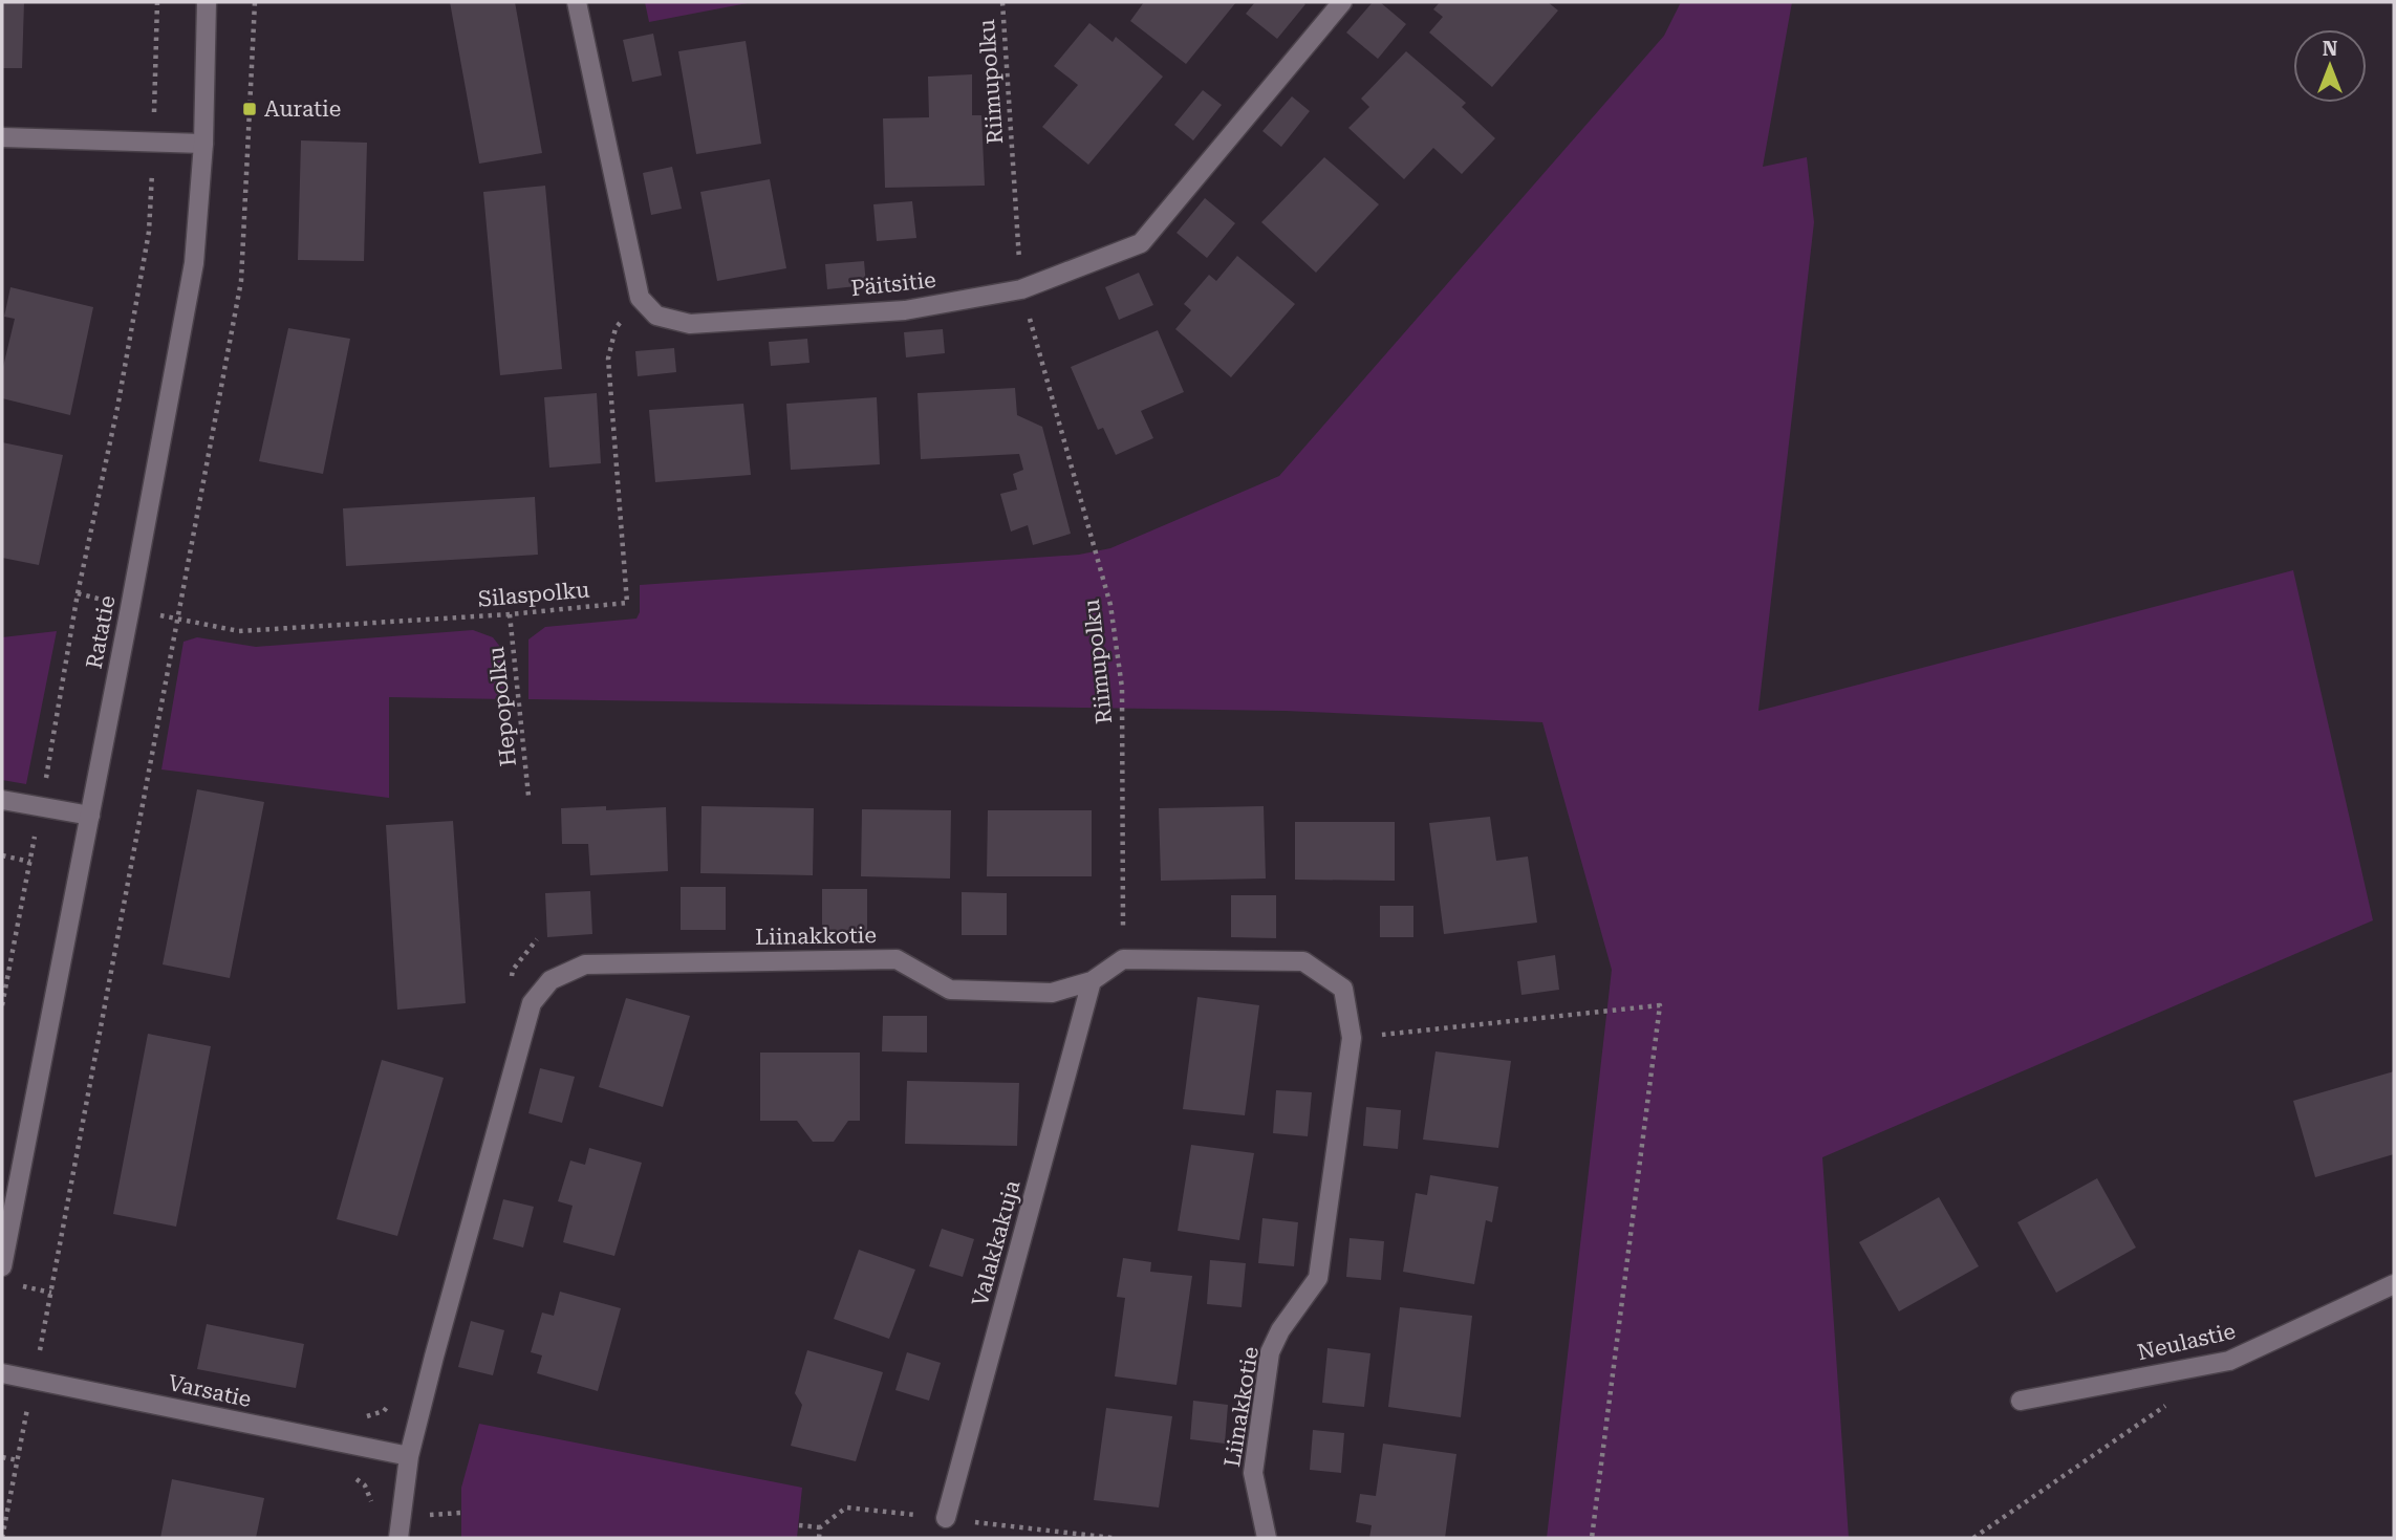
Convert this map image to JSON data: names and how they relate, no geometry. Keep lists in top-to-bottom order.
{
  "streets": {
    "street": [
      "Päitsitie",
      "Ratatie",
      "Liinakkotie",
      "Valakkakuja",
      "Neulastie",
      "Varsatie"
    ],
    "path": ["Riimupolku", "Silaspolku", "Hepopolku"]
  },
  "crossings": [
    ["Riimupolku", "Liinakkotie"],
    ["Päitsitie", "Silaspolku"],
    ["Silaspolku", "Ratatie"],
    ["Silaspolku", "Hepopolku"],
    ["Liinakkotie", "Valakkakuja"],
    ["Liinakkotie", "Varsatie"]
  ],
  "places": {
    "transit": ["Auratie"]
  },
  "north": "top"
}
